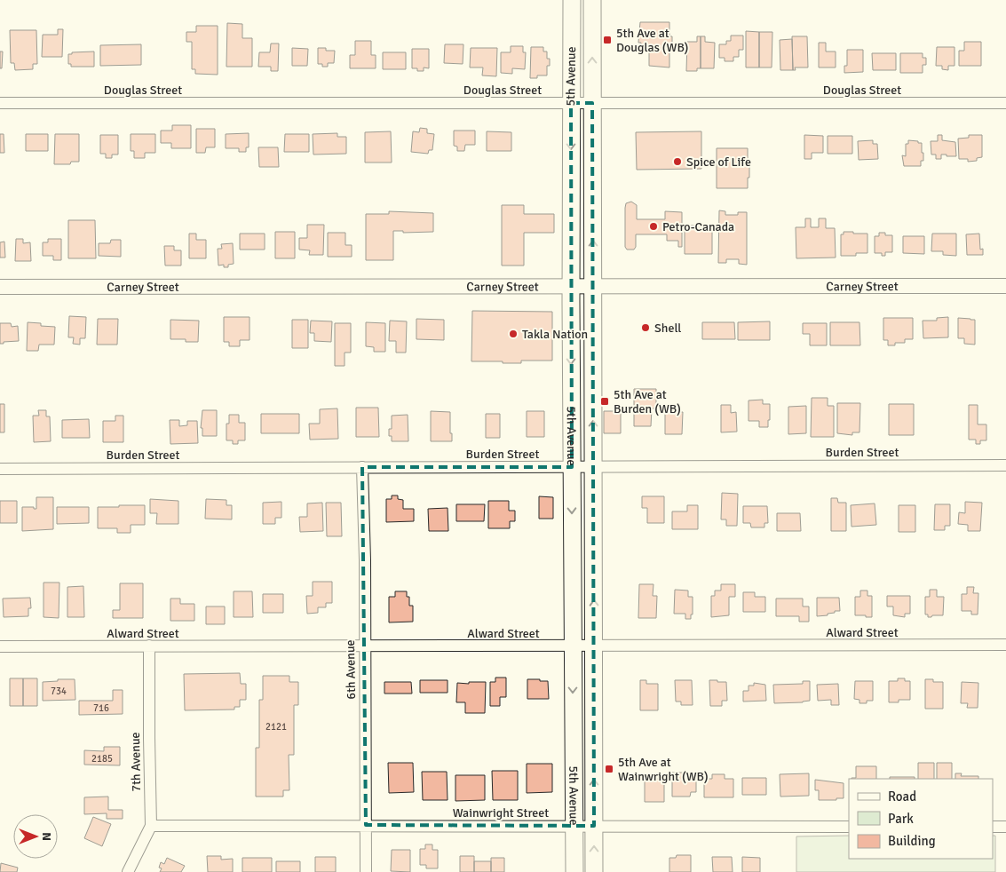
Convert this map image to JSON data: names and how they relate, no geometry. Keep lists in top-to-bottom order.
{
  "streets": {
    "main road": ["5th Avenue"],
    "street": [
      "Douglas Street",
      "Carney Street",
      "Burden Street",
      "Alward Street",
      "6th Avenue",
      "7th Avenue",
      "Wainwright Street"
    ]
  },
  "crossings": [
    ["5th Avenue", "Douglas Street"],
    ["5th Avenue", "Carney Street"],
    ["5th Avenue", "Burden Street"],
    ["5th Avenue", "Alward Street"],
    ["5th Avenue", "Wainwright Street"],
    ["Burden Street", "6th Avenue"],
    ["Alward Street", "6th Avenue"],
    ["Alward Street", "7th Avenue"],
    ["6th Avenue", "Wainwright Street"],
    ["7th Avenue", "Wainwright Street"]
  ],
  "places": {
    "transit": ["5th Ave at Douglas (WB)", "5th Ave at Burden (WB)", "5th Ave at Wainwright (WB)"],
    "other": [
      "Spice of Life",
      "Petro-Canada",
      "Shell",
      "Takla Nation"
    ]
  },
  "house_numbers": [
    "734",
    "716",
    "2121",
    "2185"
  ],
  "legend": ["Road", "Park", "Building"],
  "north": "right"
}
